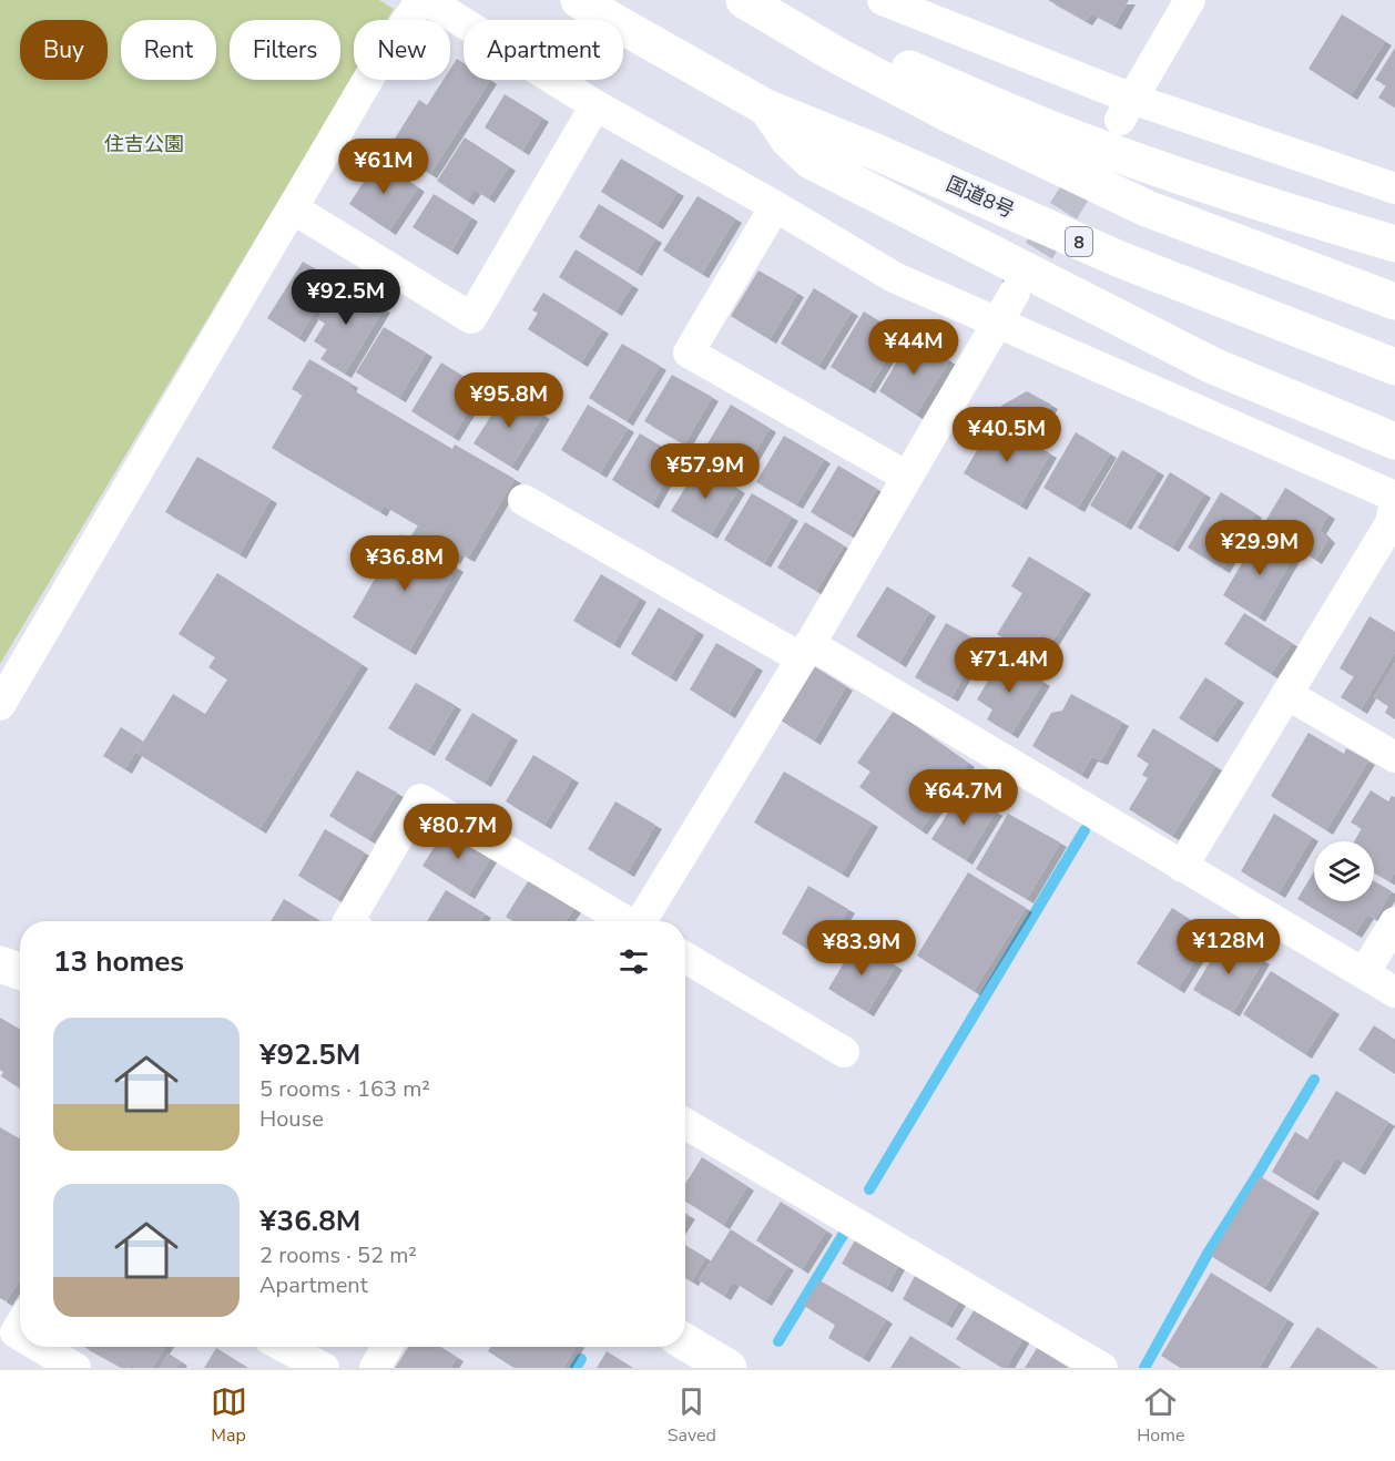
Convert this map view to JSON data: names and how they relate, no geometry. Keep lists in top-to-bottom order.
{
  "streets": {
    "main road": ["国道8号", "8"]
  },
  "crossings": [
    ["国道8号", "8"]
  ],
  "parks": ["住吉公園"],
  "page": {
    "chip": [
      "Buy",
      "Rent",
      "Filters",
      "New",
      "Apartment"
    ],
    "price": [
      "¥61M",
      "¥92.5M",
      "¥44M",
      "¥95.8M",
      "¥40.5M",
      "¥57.9M",
      "¥29.9M",
      "¥36.8M",
      "¥71.4M",
      "¥64.7M",
      "¥80.7M",
      "¥128M",
      "¥83.9M"
    ],
    "heading": "13 homes",
    "list": [
      {
        "name": "¥92.5M",
        "note": "5 rooms · 163 m² · House"
      },
      {
        "name": "¥36.8M",
        "note": "2 rooms · 52 m² · Apartment"
      }
    ],
    "tabs": ["Map", "Saved", "Home"]
  }
}
